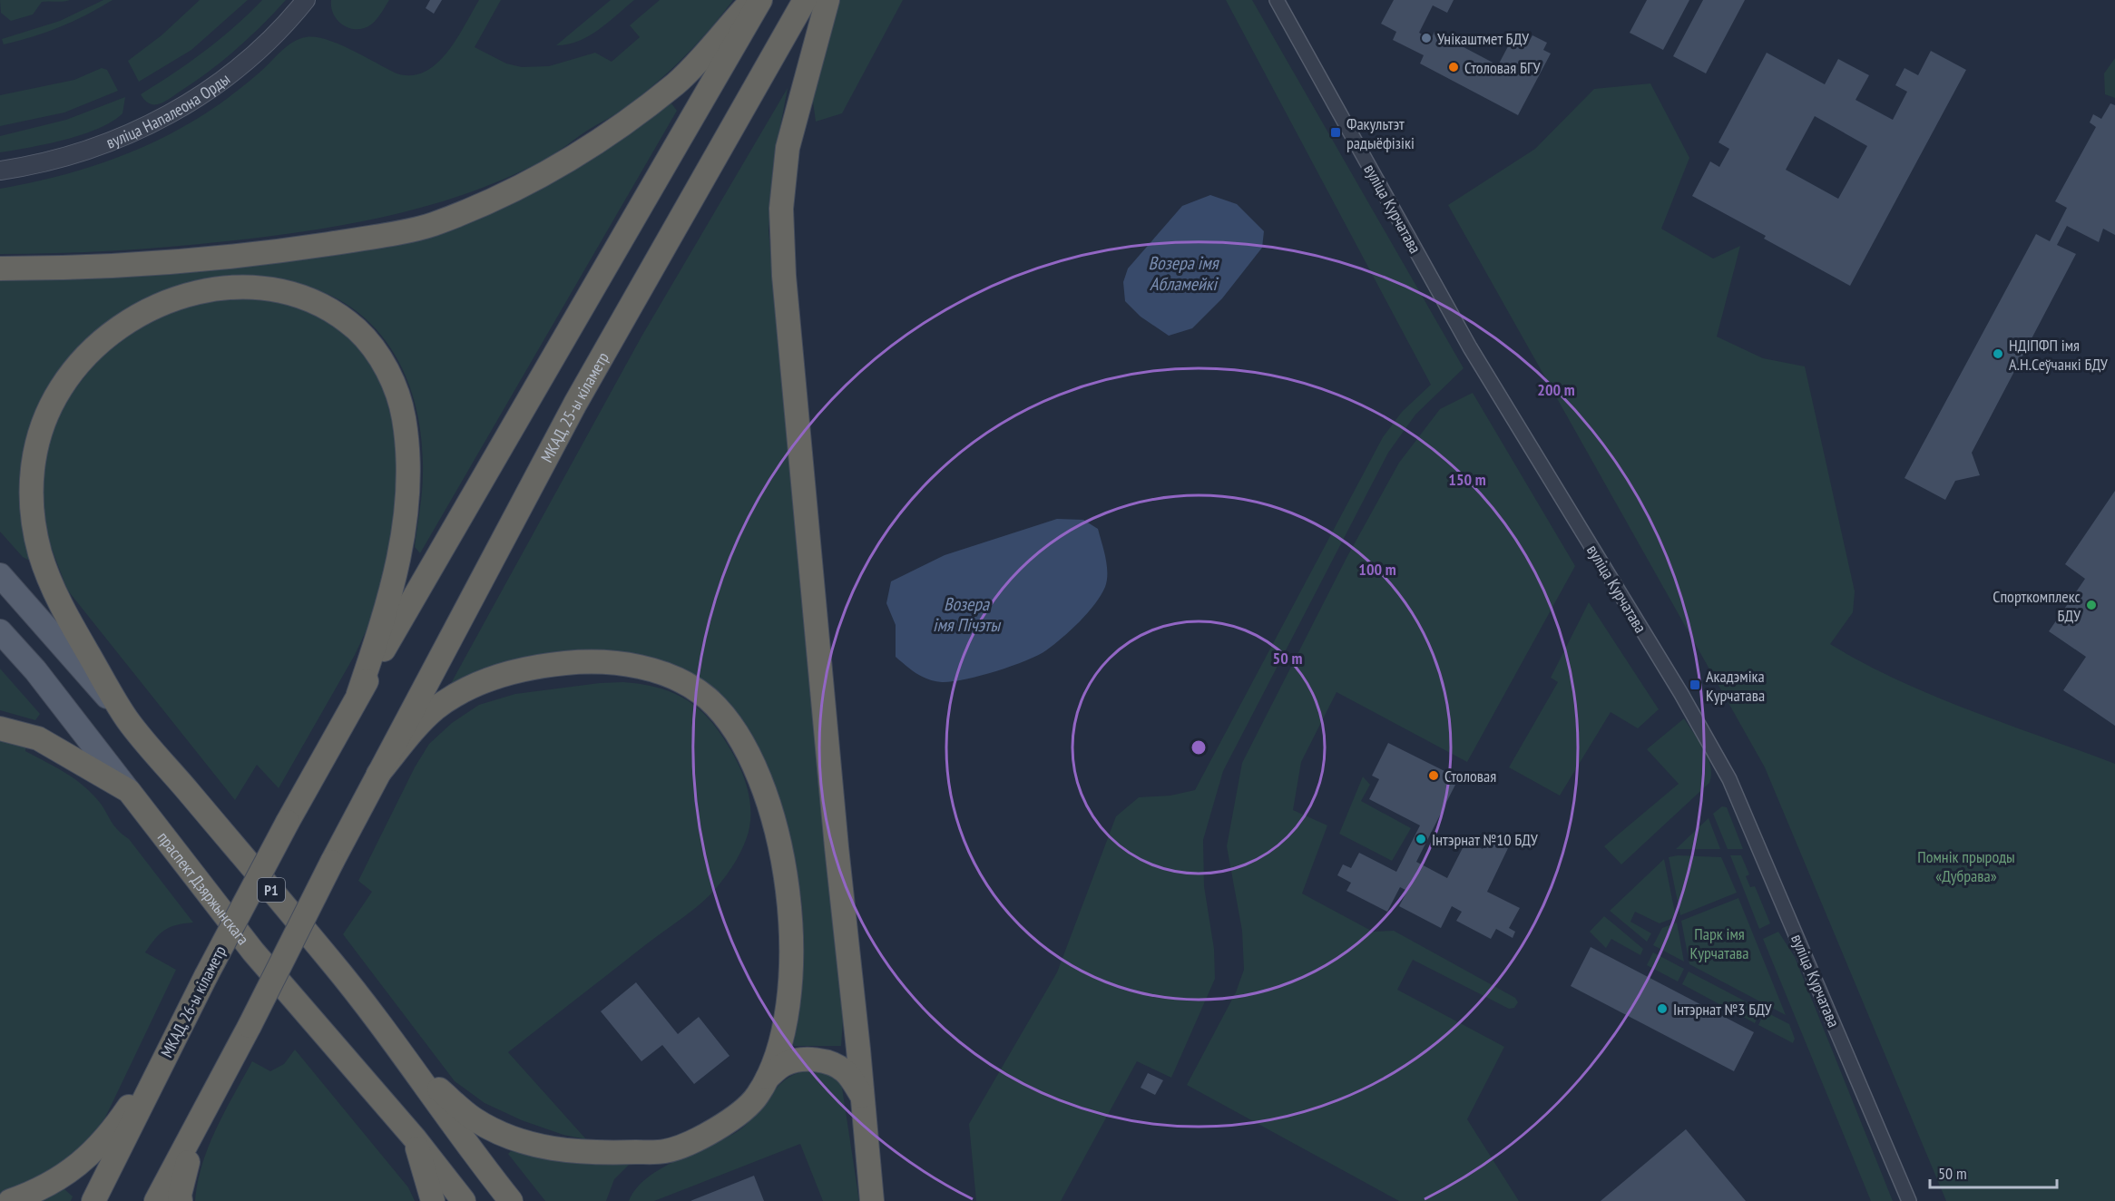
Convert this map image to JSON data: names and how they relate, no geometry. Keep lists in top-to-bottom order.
{
  "streets": {
    "highway": [
      "МКАД, 25-ы кіламетр",
      "праспект Дзяржынскага",
      "Р1",
      "МКАД, 26-ы кіламетр"
    ],
    "street": ["вуліца Напалеона Орды", "вуліца Курчатава"]
  },
  "water": ["Возера імя Абламейкі", "Возера імя Пічэты"],
  "parks": ["Помнік прыроды «Дубрава»", "Парк імя Курчатава"],
  "places": {
    "other": [
      "Унікаштмет БДУ",
      "Столовая БГУ",
      "НДІПФП імя А.Н.Сеўчанкі БДУ",
      "Спорткомплекс БДУ",
      "Столовая",
      "Інтэрнат №10 БДУ",
      "Інтэрнат №3 БДУ"
    ],
    "transit": ["Факультэт радыёфізікі", "Акадэміка Курчатава"]
  },
  "scale_bar": "50 m",
  "rings": [
    "200 m",
    "150 m",
    "100 m",
    "50 m"
  ]
}
